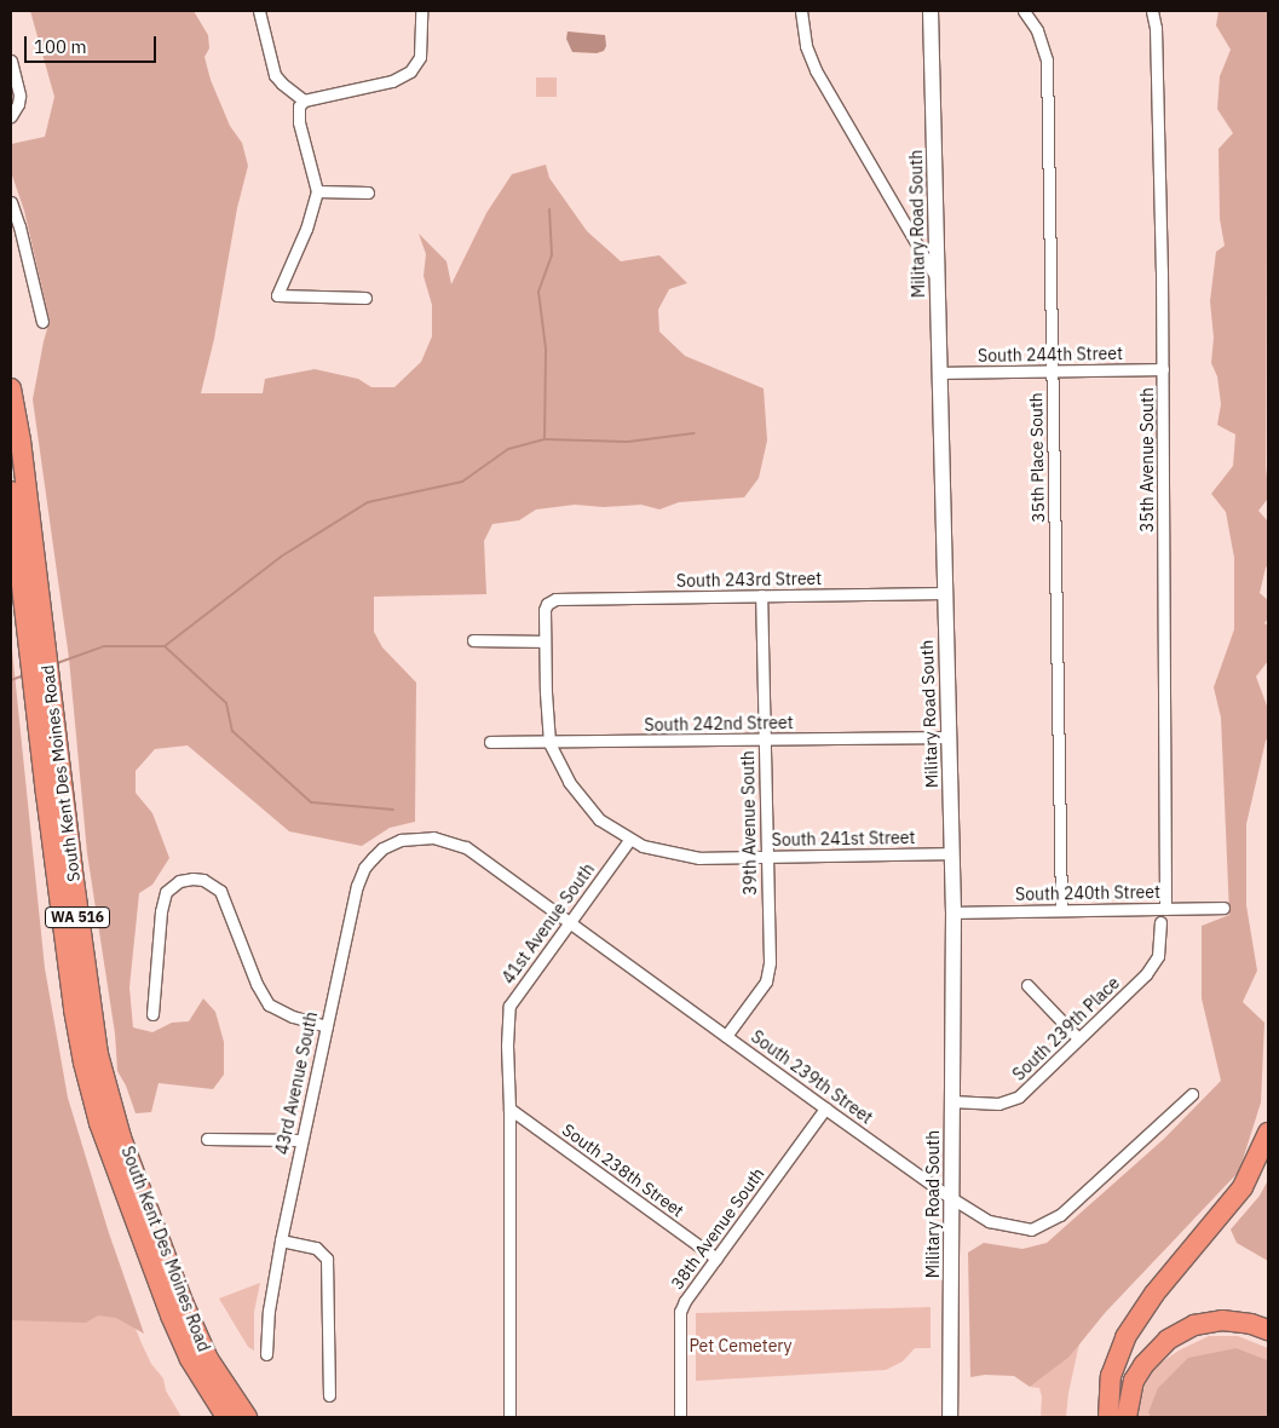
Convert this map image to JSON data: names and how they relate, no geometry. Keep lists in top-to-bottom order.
{
  "streets": {
    "highway": ["South Kent Des Moines Road", "WA 516"],
    "main road": ["Military Road South"],
    "street": [
      "South 244th Street",
      "35th Place South",
      "35th Avenue South",
      "South 243rd Street",
      "South 242nd Street",
      "39th Avenue South",
      "South 241st Street",
      "South 240th Street",
      "41st Avenue South",
      "South 239th Place",
      "South 239th Street",
      "43rd Avenue South",
      "South 238th Street",
      "38th Avenue South"
    ]
  },
  "crossings": [
    ["Military Road South", "South 244th Street"],
    ["Military Road South", "South 243rd Street"],
    ["Military Road South", "South 242nd Street"],
    ["Military Road South", "South 241st Street"],
    ["Military Road South", "South 240th Street"],
    ["Military Road South", "South 239th Place"],
    ["Military Road South", "South 239th Street"],
    ["South 244th Street", "35th Place South"],
    ["South 244th Street", "35th Avenue South"],
    ["35th Place South", "South 240th Street"],
    ["35th Avenue South", "South 240th Street"],
    ["South 243rd Street", "39th Avenue South"],
    ["South 242nd Street", "39th Avenue South"],
    ["39th Avenue South", "South 241st Street"],
    ["39th Avenue South", "South 239th Street"],
    ["South 241st Street", "41st Avenue South"],
    ["41st Avenue South", "South 239th Street"],
    ["41st Avenue South", "South 238th Street"],
    ["South 239th Street", "43rd Avenue South"],
    ["South 239th Street", "38th Avenue South"],
    ["South 238th Street", "38th Avenue South"]
  ],
  "parks": ["Pet Cemetery"],
  "scale_bar": "100 m"
}
